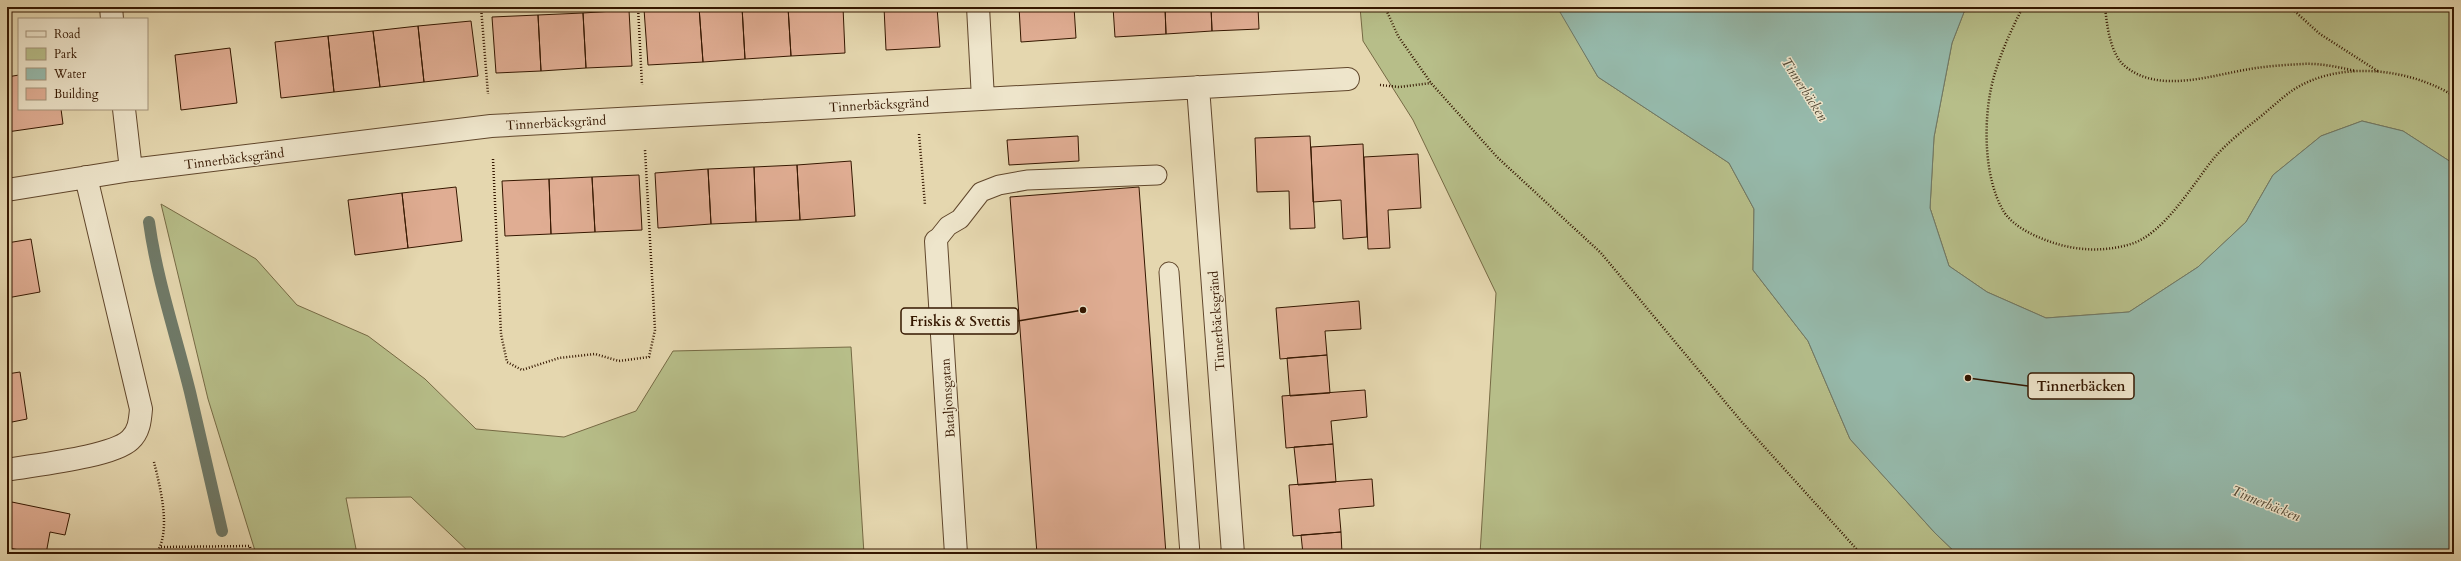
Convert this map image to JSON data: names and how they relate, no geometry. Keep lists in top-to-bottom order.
{
  "streets": {
    "street": ["Tinnerbäcksgränd", "Bataljonsgatan"]
  },
  "water": ["Tinnerbäcken"],
  "places": ["Friskis & Svettis", "Tinnerbäcken"],
  "legend": [
    "Road",
    "Park",
    "Water",
    "Building"
  ]
}
